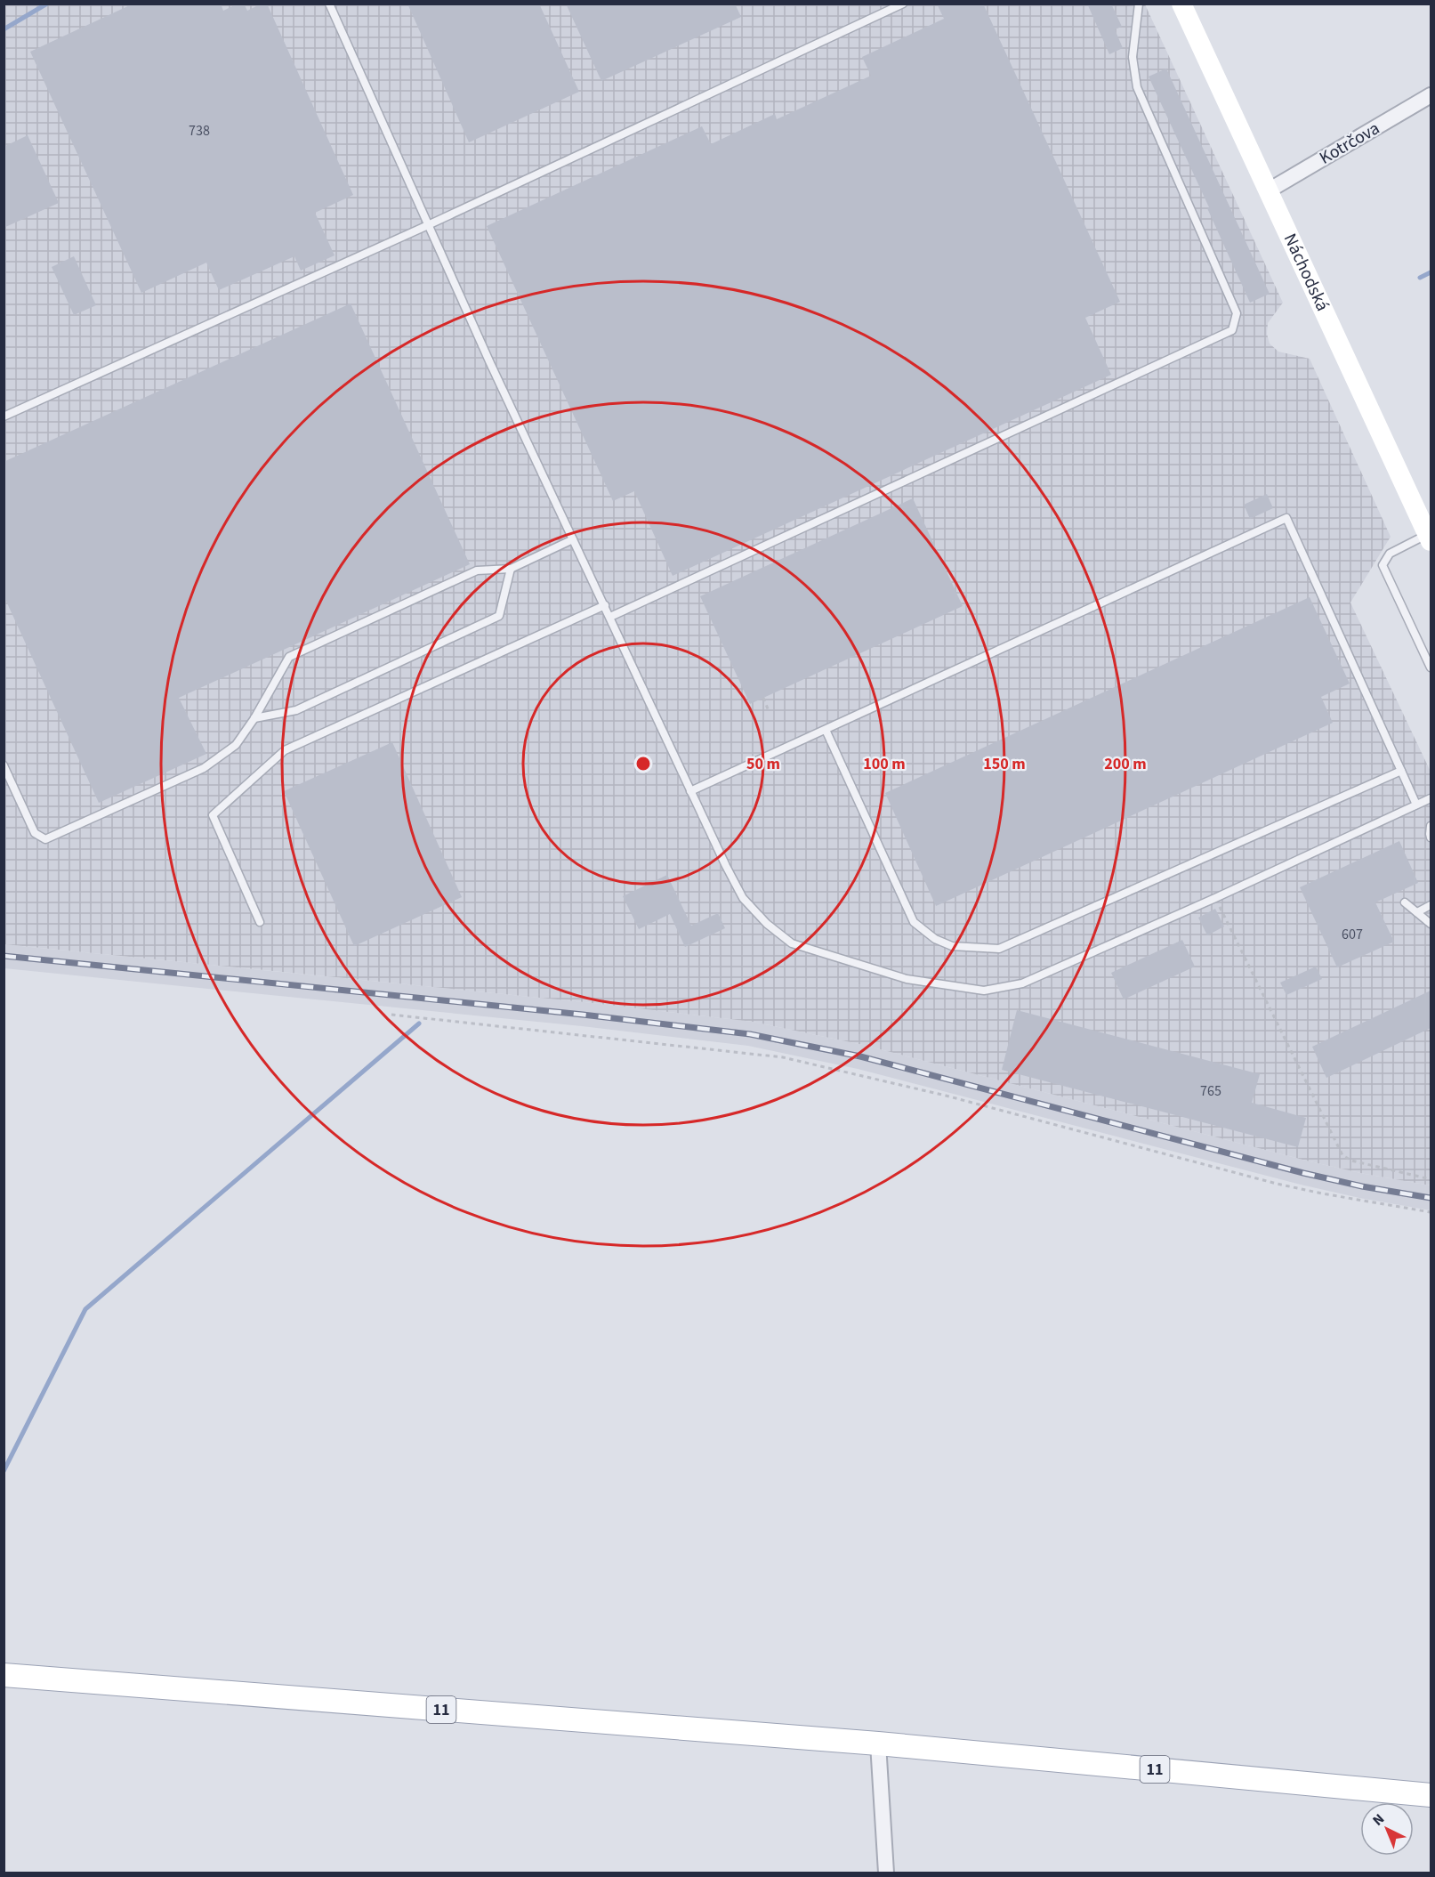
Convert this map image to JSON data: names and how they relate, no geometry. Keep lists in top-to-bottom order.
{
  "streets": {
    "main road": ["Náchodská", "11"],
    "street": ["Kotrčova"]
  },
  "crossings": [
    ["Kotrčova", "Náchodská"]
  ],
  "house_numbers": ["738", "607", "765"],
  "north": "top left",
  "rings": [
    "50 m",
    "100 m",
    "150 m",
    "200 m"
  ]
}
